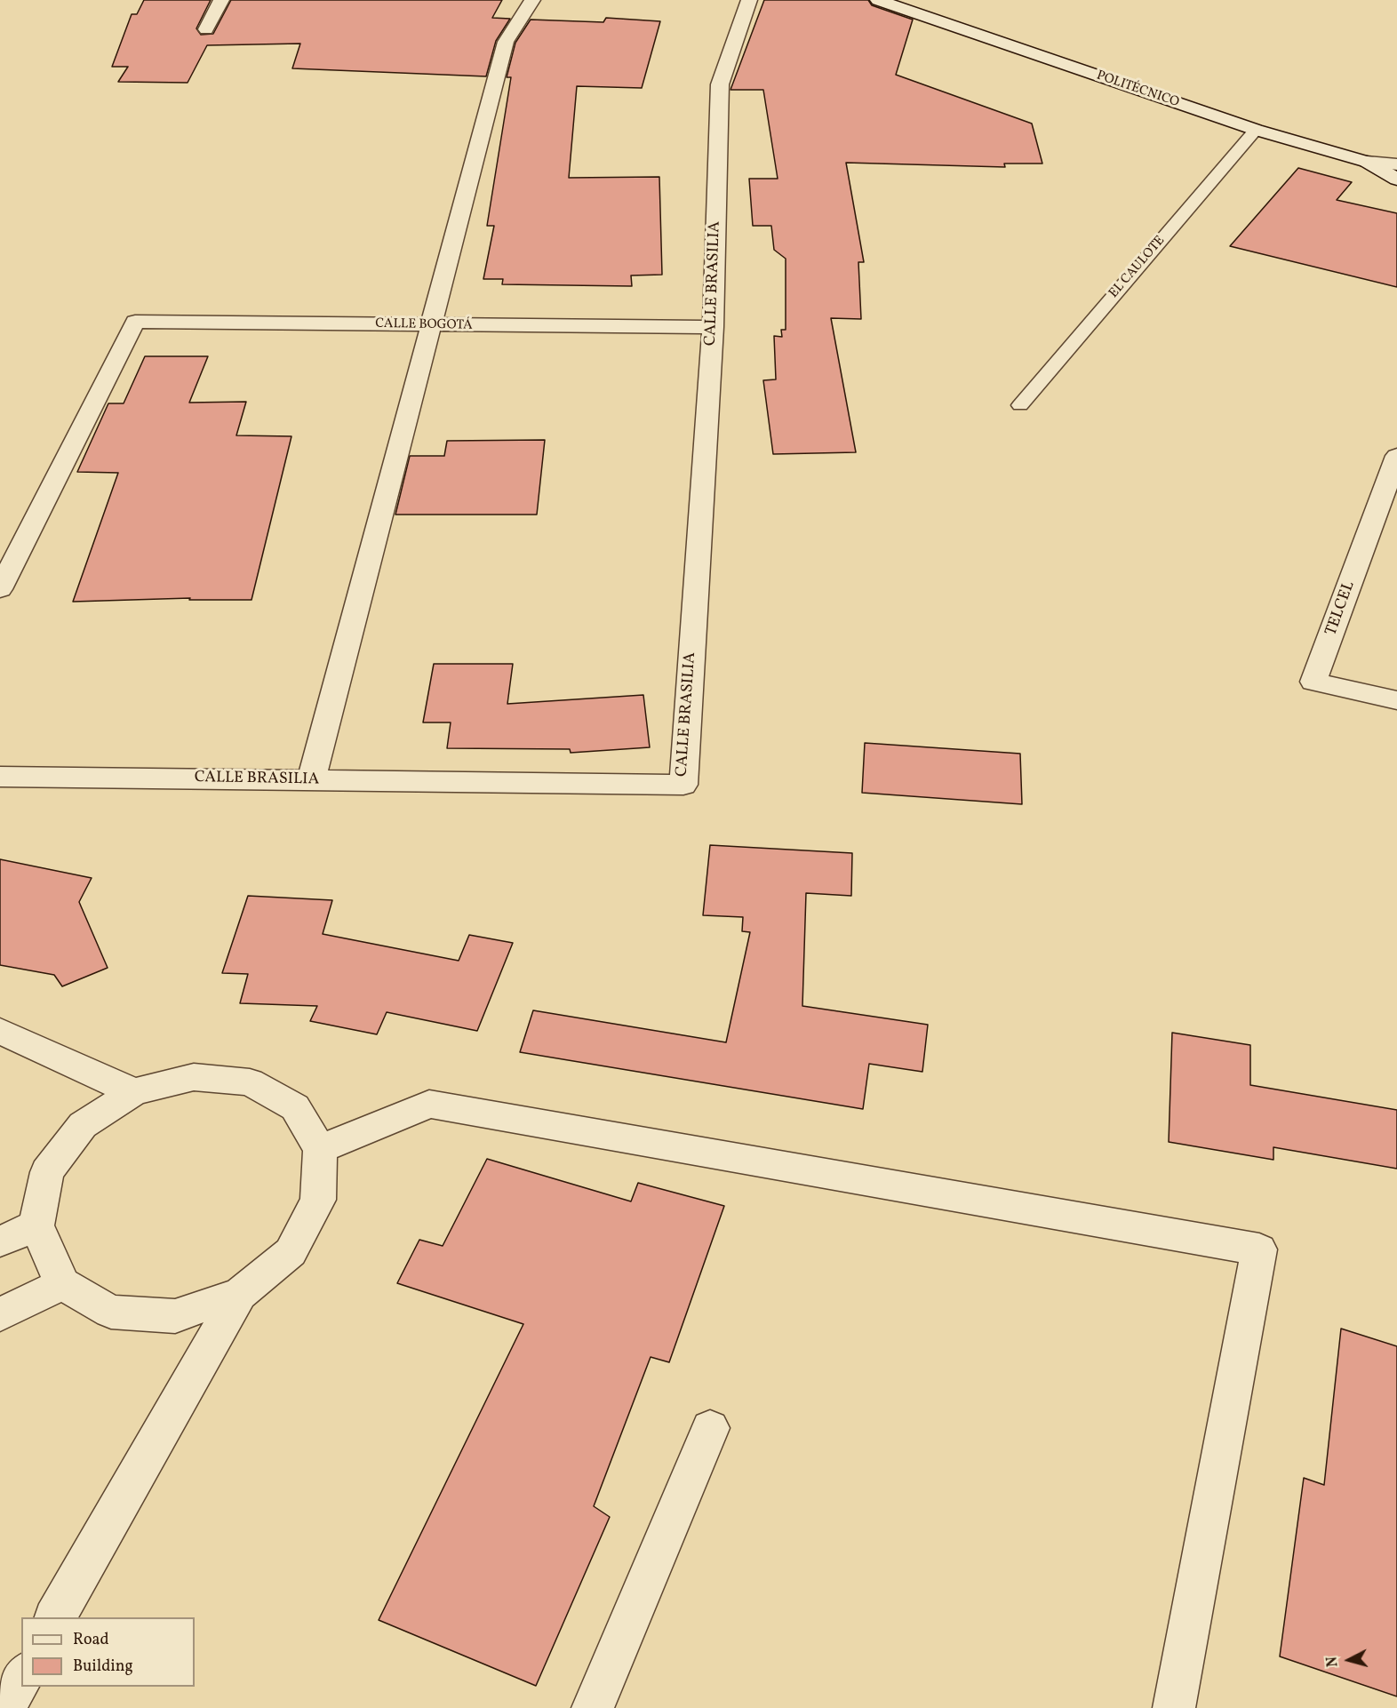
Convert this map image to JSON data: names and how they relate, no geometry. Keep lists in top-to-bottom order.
{
  "streets": {
    "street": [
      "POLITÉCNICO",
      "CALLE BRASILIA",
      "CALLE BOGOTÁ",
      "TELCEL"
    ],
    "lane": ["EL CAULOTE"]
  },
  "crossings": [
    ["POLITÉCNICO", "EL CAULOTE"],
    ["CALLE BRASILIA", "CALLE BOGOTÁ"]
  ],
  "legend": ["Road", "Building"],
  "north": "left"
}
